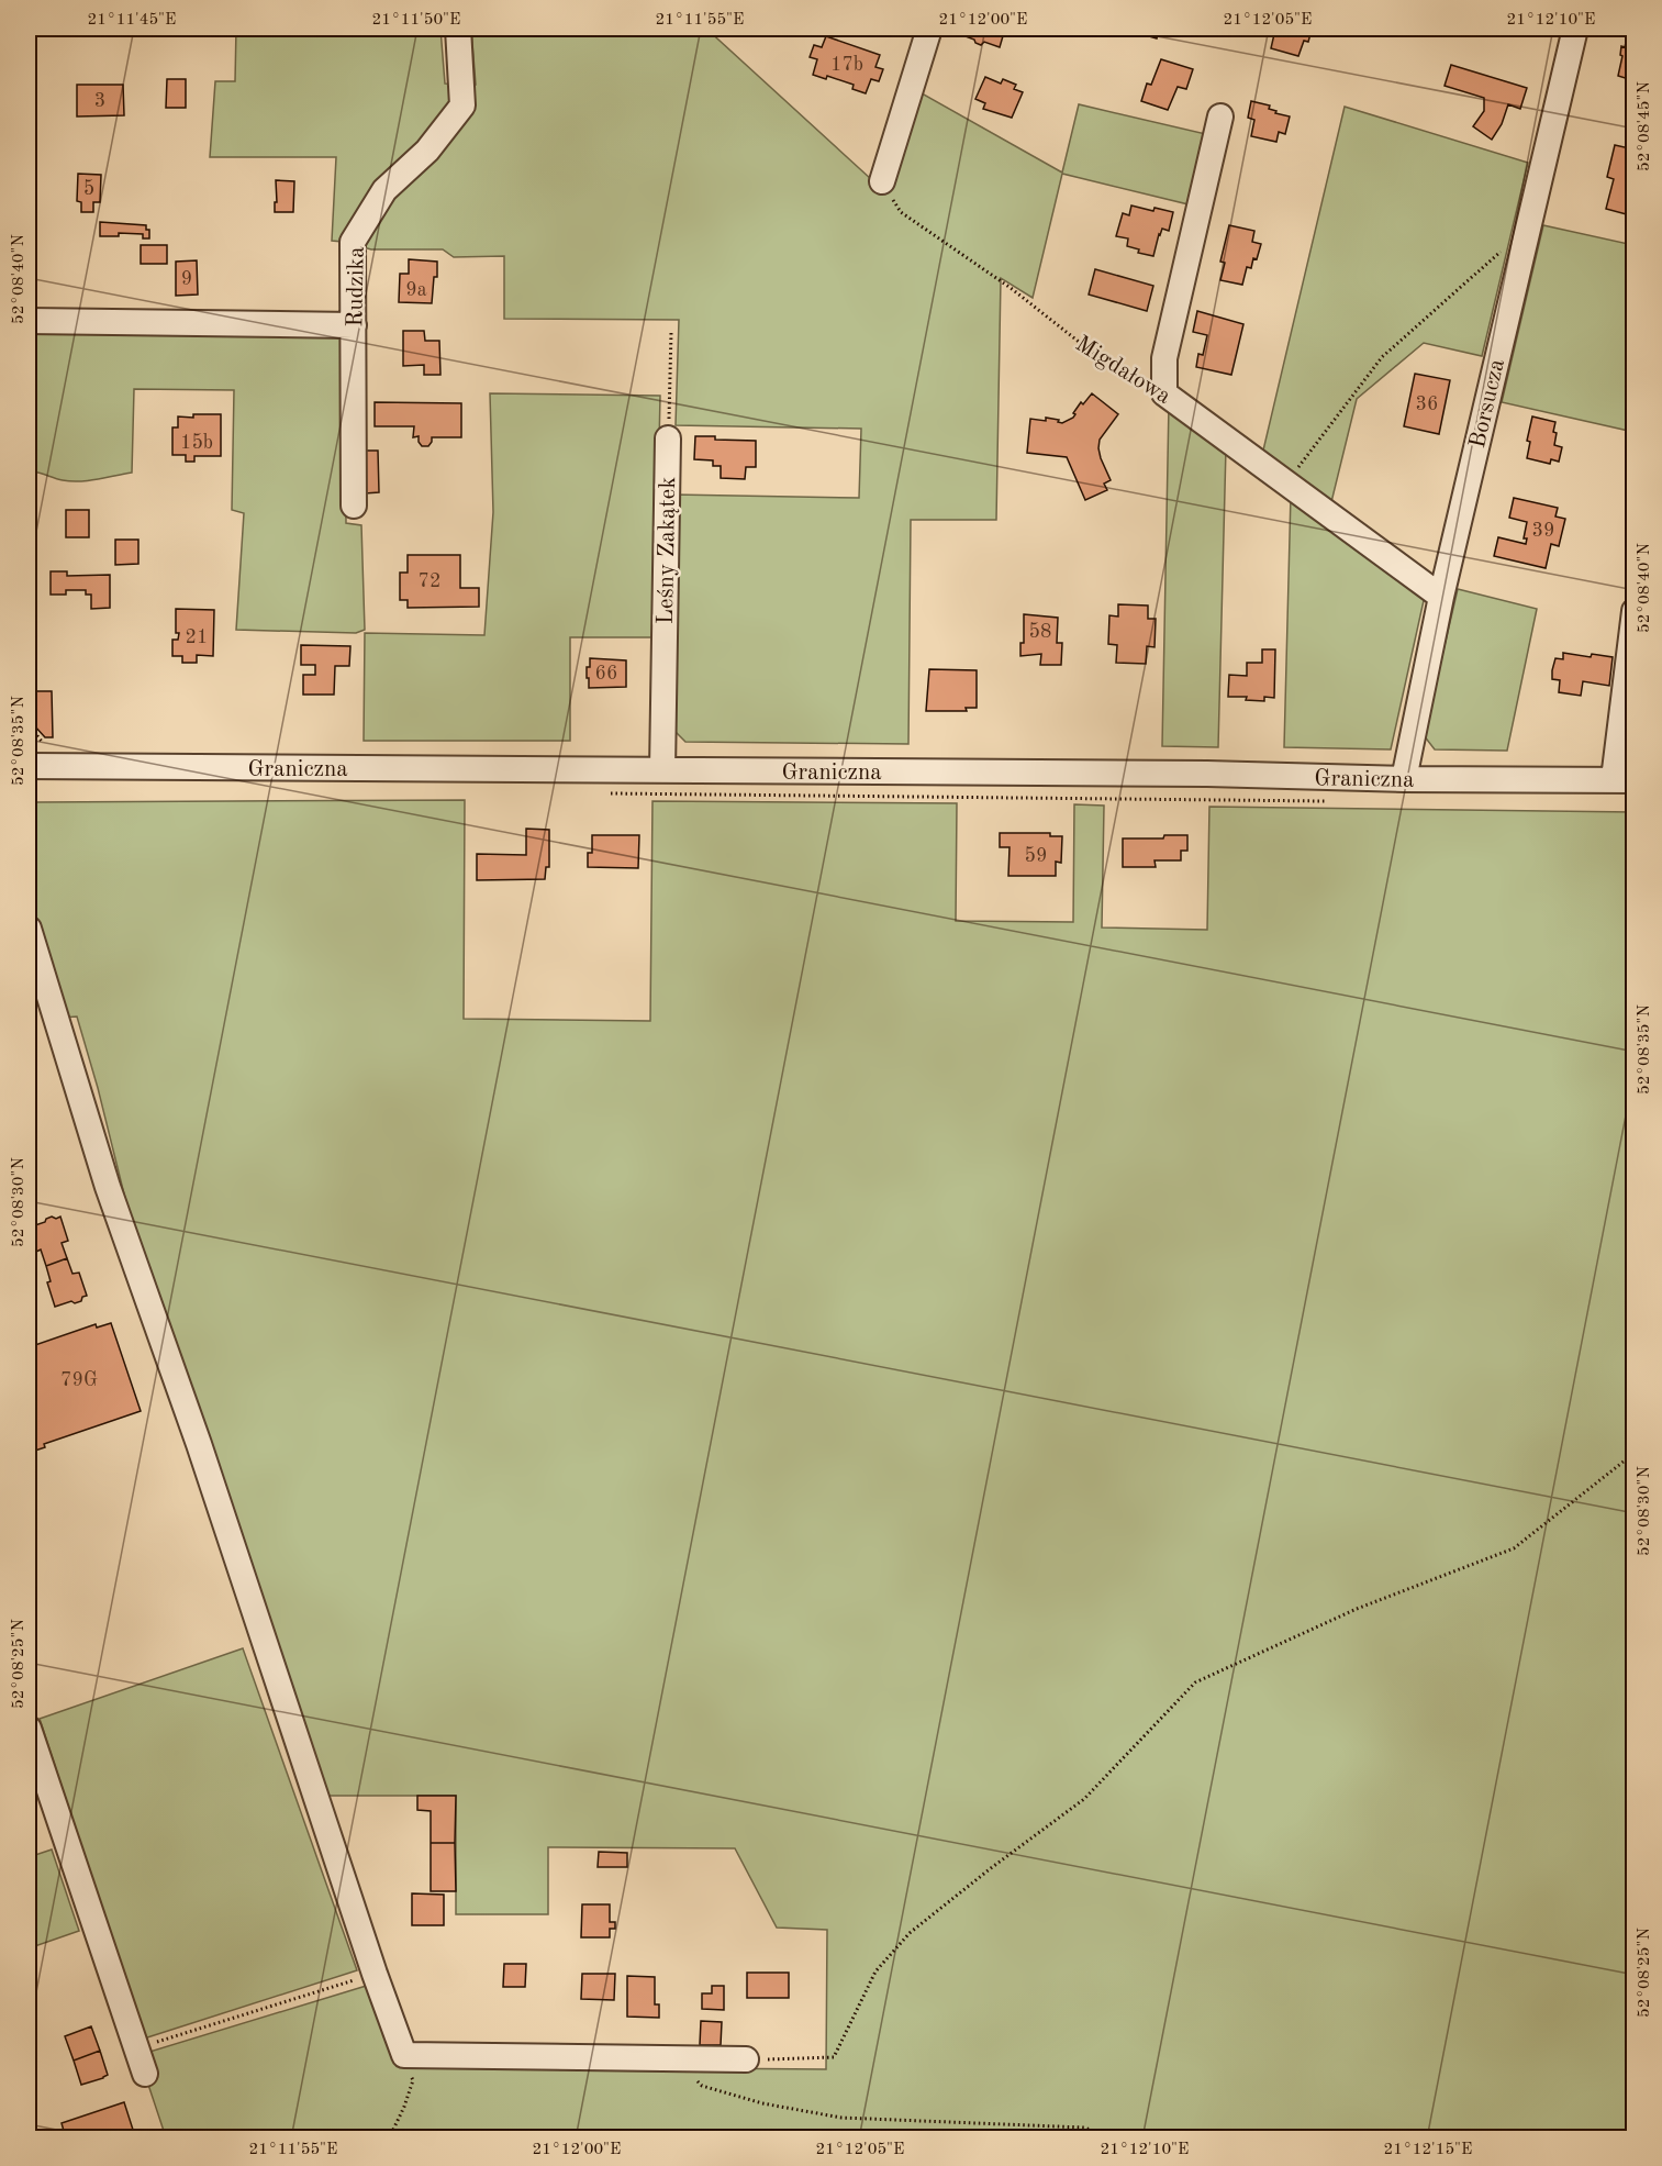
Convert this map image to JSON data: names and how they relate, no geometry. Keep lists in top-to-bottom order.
{
  "streets": {
    "street": [
      "Rudzika",
      "Migdałowa",
      "Borsucza",
      "Leśny Zakątek",
      "Graniczna"
    ]
  },
  "crossings": [
    ["Migdałowa", "Borsucza"],
    ["Borsucza", "Graniczna"],
    ["Leśny Zakątek", "Graniczna"]
  ],
  "house_numbers": [
    "17b",
    "3",
    "5",
    "9",
    "9a",
    "36",
    "15b",
    "39",
    "72",
    "58",
    "21",
    "66",
    "59",
    "79G"
  ],
  "coordinates": [
    "21°11'45\"E",
    "21°11'50\"E",
    "21°11'55\"E",
    "21°12'00\"E",
    "21°12'05\"E",
    "21°12'10\"E",
    "52°08'45\"N",
    "52°08'40\"N",
    "52°08'35\"N",
    "52°08'30\"N",
    "52°08'25\"N",
    "21°12'15\"E"
  ]
}
